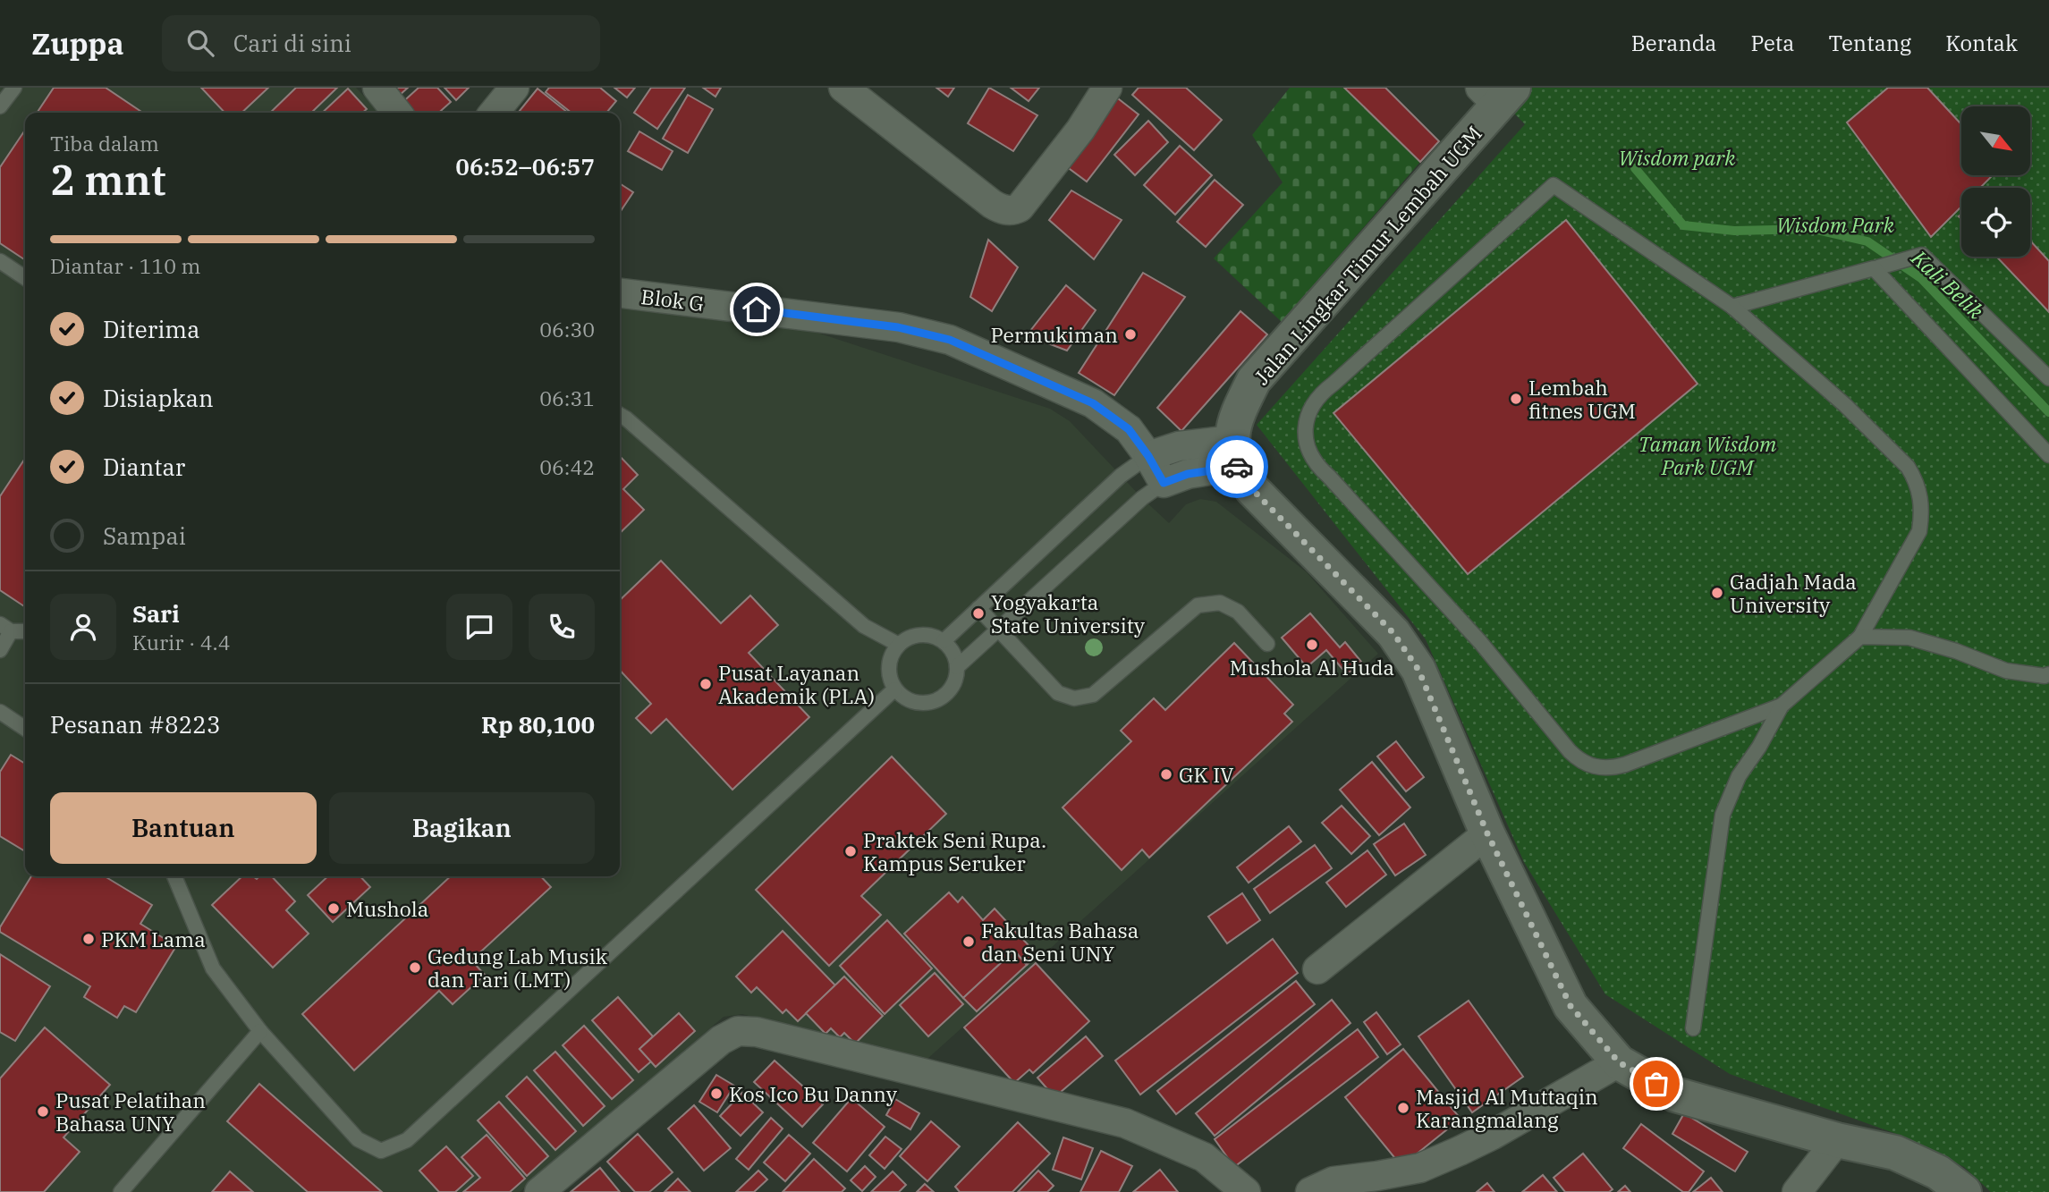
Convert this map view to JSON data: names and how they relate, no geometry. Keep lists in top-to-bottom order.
{
  "streets": {
    "street": ["Jalan Lingkar Timur Lembah UGM", "Blok G"]
  },
  "water": ["Kali Belik"],
  "parks": ["Wisdom park", "Wisdom Park", "Taman Wisdom Park UGM"],
  "places": [
    "Permukiman",
    "Lembah fitnes UGM",
    "Gadjah Mada University",
    "Yogyakarta State University",
    "Mushola Al Huda",
    "Pusat Layanan Akademik (PLA)",
    "GK IV",
    "Praktek Seni Rupa. Kampus Seruker",
    "Mushola",
    "PKM Lama",
    "Fakultas Bahasa dan Seni UNY",
    "Gedung Lab Musik dan Tari (LMT)",
    "Kos Ico Bu Danny",
    "Masjid Al Muttaqin Karangmalang",
    "Pusat Pelatihan Bahasa UNY"
  ],
  "north": "bottom right",
  "page": {
    "header": "Zuppa",
    "search": "Cari di sini",
    "nav": [
      "Beranda",
      "Peta",
      "Tentang",
      "Kontak"
    ],
    "heading": ["2 mnt", "Tiba dalam", "06:52–06:57"],
    "panel": [
      "Sari",
      "Kurir · 4.4",
      "Pesanan #8223",
      "Rp 80,100"
    ],
    "bar": "Diantar · 110 m",
    "list": [
      ["Diterima", "06:30"],
      ["Disiapkan", "06:31"],
      ["Diantar", "06:42"],
      "Sampai"
    ],
    "buttons": ["Bantuan", "Bagikan"]
  }
}
